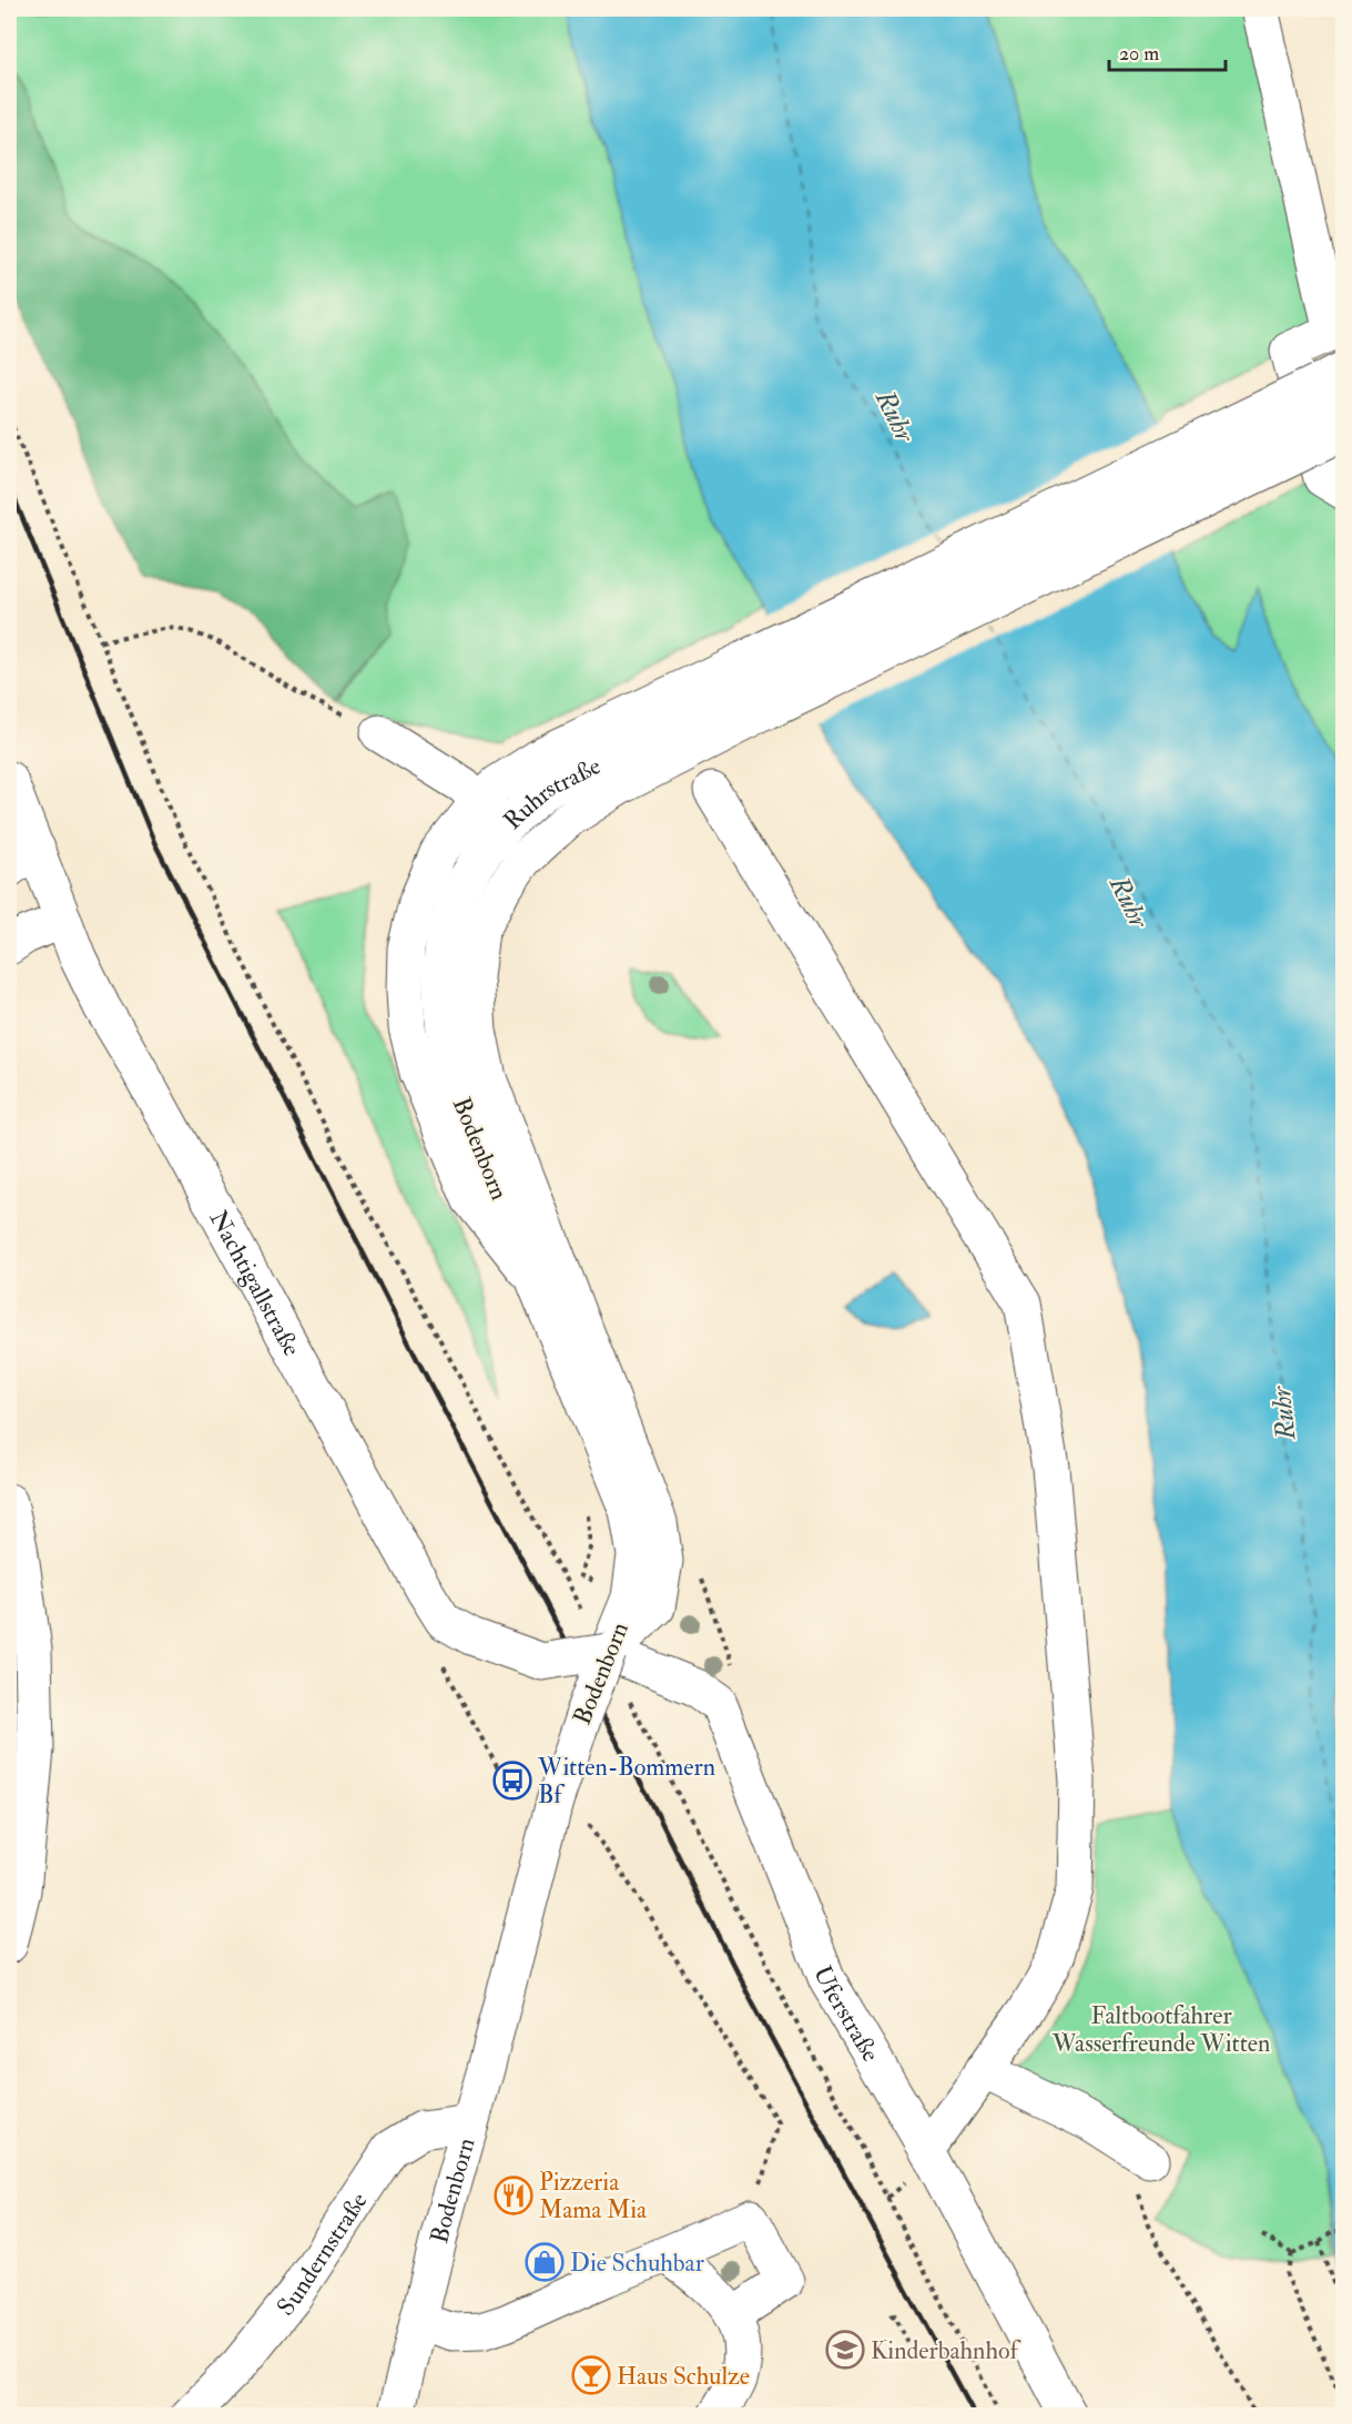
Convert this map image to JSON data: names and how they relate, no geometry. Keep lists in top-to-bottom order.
{
  "streets": {
    "street": [
      "Ruhrstraße",
      "Bodenborn",
      "Nachtigallstraße",
      "Uferstraße",
      "Sundernstraße"
    ]
  },
  "crossings": [
    ["Ruhrstraße", "Bodenborn"],
    ["Bodenborn", "Nachtigallstraße"],
    ["Bodenborn", "Uferstraße"],
    ["Bodenborn", "Sundernstraße"],
    ["Nachtigallstraße", "Uferstraße"]
  ],
  "water": ["Ruhr"],
  "parks": ["Faltbootfahrer Wasserfreunde Witten"],
  "places": {
    "bus stop": ["Witten-Bommern Bf"],
    "restaurant": ["Pizzeria Mama Mia"],
    "shop": ["Die Schuhbar"],
    "school or university": ["Kinderbahnhof"],
    "bar": ["Haus Schulze"]
  },
  "scale_bar": "20 m"
}
